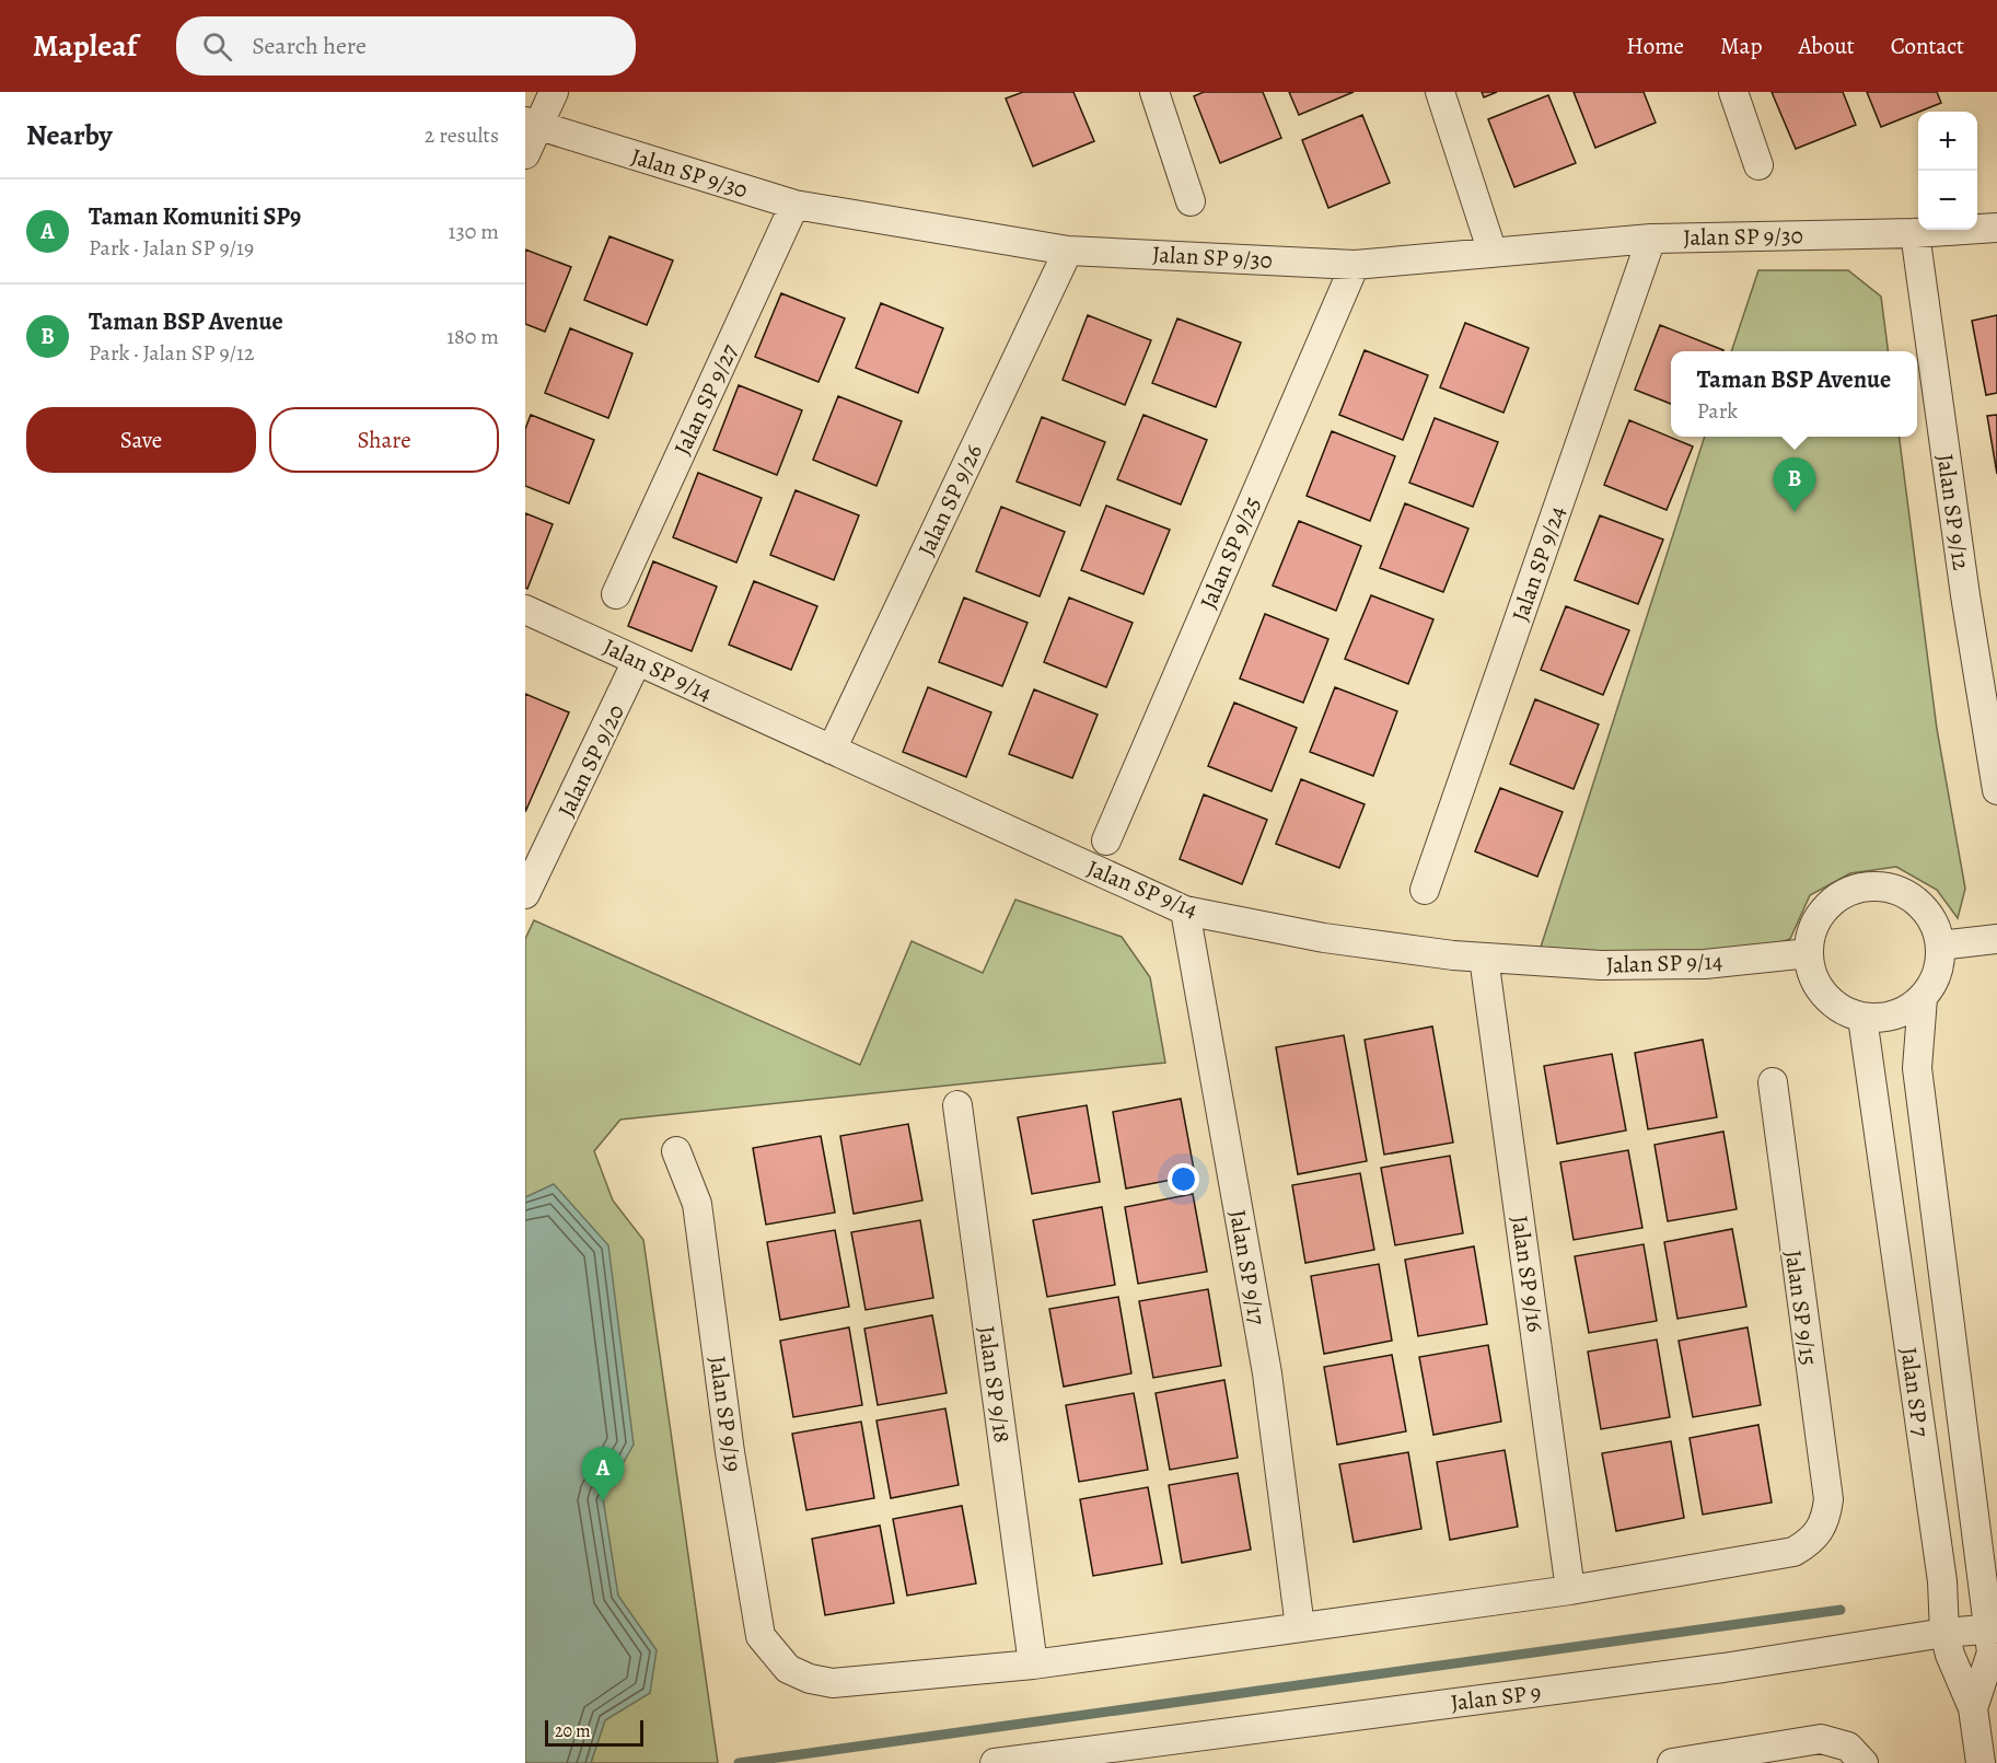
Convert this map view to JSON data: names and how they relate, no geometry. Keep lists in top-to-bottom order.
{
  "streets": {
    "street": [
      "Jalan SP 9/30",
      "Jalan SP 9/27",
      "Jalan SP 9/26",
      "Jalan SP 9/12",
      "Jalan SP 9/25",
      "Jalan SP 9/24",
      "Jalan SP 9/14",
      "Jalan SP 9/20",
      "Jalan SP 9/17",
      "Jalan SP 9/16",
      "Jalan SP 9/15",
      "Jalan SP 9/18",
      "Jalan SP 7",
      "Jalan SP 9/19",
      "Jalan SP 9"
    ]
  },
  "crossings": [
    ["Jalan SP 9/30", "Jalan SP 9/27"],
    ["Jalan SP 9/30", "Jalan SP 9/26"],
    ["Jalan SP 9/30", "Jalan SP 9/12"],
    ["Jalan SP 9/30", "Jalan SP 9/25"],
    ["Jalan SP 9/30", "Jalan SP 9/24"],
    ["Jalan SP 9/26", "Jalan SP 9/14"],
    ["Jalan SP 9/14", "Jalan SP 9/20"],
    ["Jalan SP 9/14", "Jalan SP 9/17"],
    ["Jalan SP 9/14", "Jalan SP 9/16"],
    ["Jalan SP 9/14", "Jalan SP 7"],
    ["Jalan SP 9/16", "Jalan SP 9/15"],
    ["Jalan SP 9/18", "Jalan SP 9/19"],
    ["Jalan SP 7", "Jalan SP 9"]
  ],
  "scale_bar": "20 m",
  "page": {
    "header": "Mapleaf",
    "search": "Search here",
    "nav": [
      "Home",
      "Map",
      "About",
      "Contact"
    ],
    "heading": ["Nearby", "2 results"],
    "map_buttons": ["+", "−"],
    "list": [
      {
        "mark": "A",
        "name": "Taman Komuniti SP9",
        "note": "Park · Jalan SP 9/19",
        "value": "130 m"
      },
      {
        "mark": "B",
        "name": "Taman BSP Avenue",
        "note": "Park · Jalan SP 9/12",
        "value": "180 m"
      }
    ],
    "popup": ["Taman BSP Avenue", "Park"],
    "buttons": ["Save", "Share"],
    "pins": ["B", "A"],
    "scale": "20 m"
  }
}
